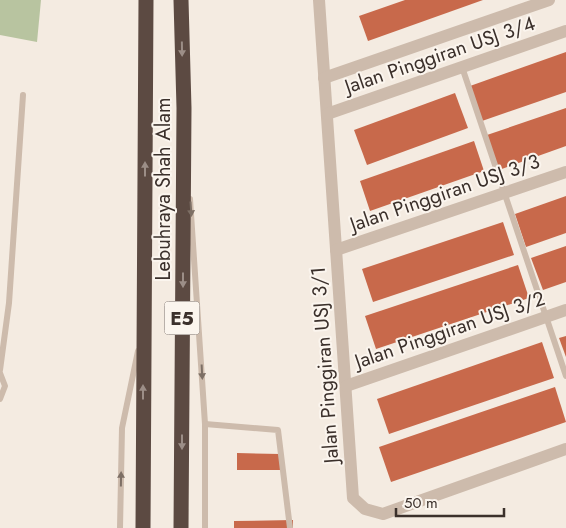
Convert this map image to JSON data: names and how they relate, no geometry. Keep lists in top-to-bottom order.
{
  "streets": {
    "highway": ["Lebuhraya Shah Alam", "E5"],
    "street": [
      "Jalan Pinggiran USJ 3/4",
      "Jalan Pinggiran USJ 3/3",
      "Jalan Pinggiran USJ 3/2",
      "Jalan Pinggiran USJ 3/1"
    ]
  },
  "crossings": [
    ["Jalan Pinggiran USJ 3/4", "Jalan Pinggiran USJ 3/1"],
    ["Jalan Pinggiran USJ 3/3", "Jalan Pinggiran USJ 3/1"],
    ["Jalan Pinggiran USJ 3/2", "Jalan Pinggiran USJ 3/1"]
  ],
  "scale_bar": "50 m"
}
